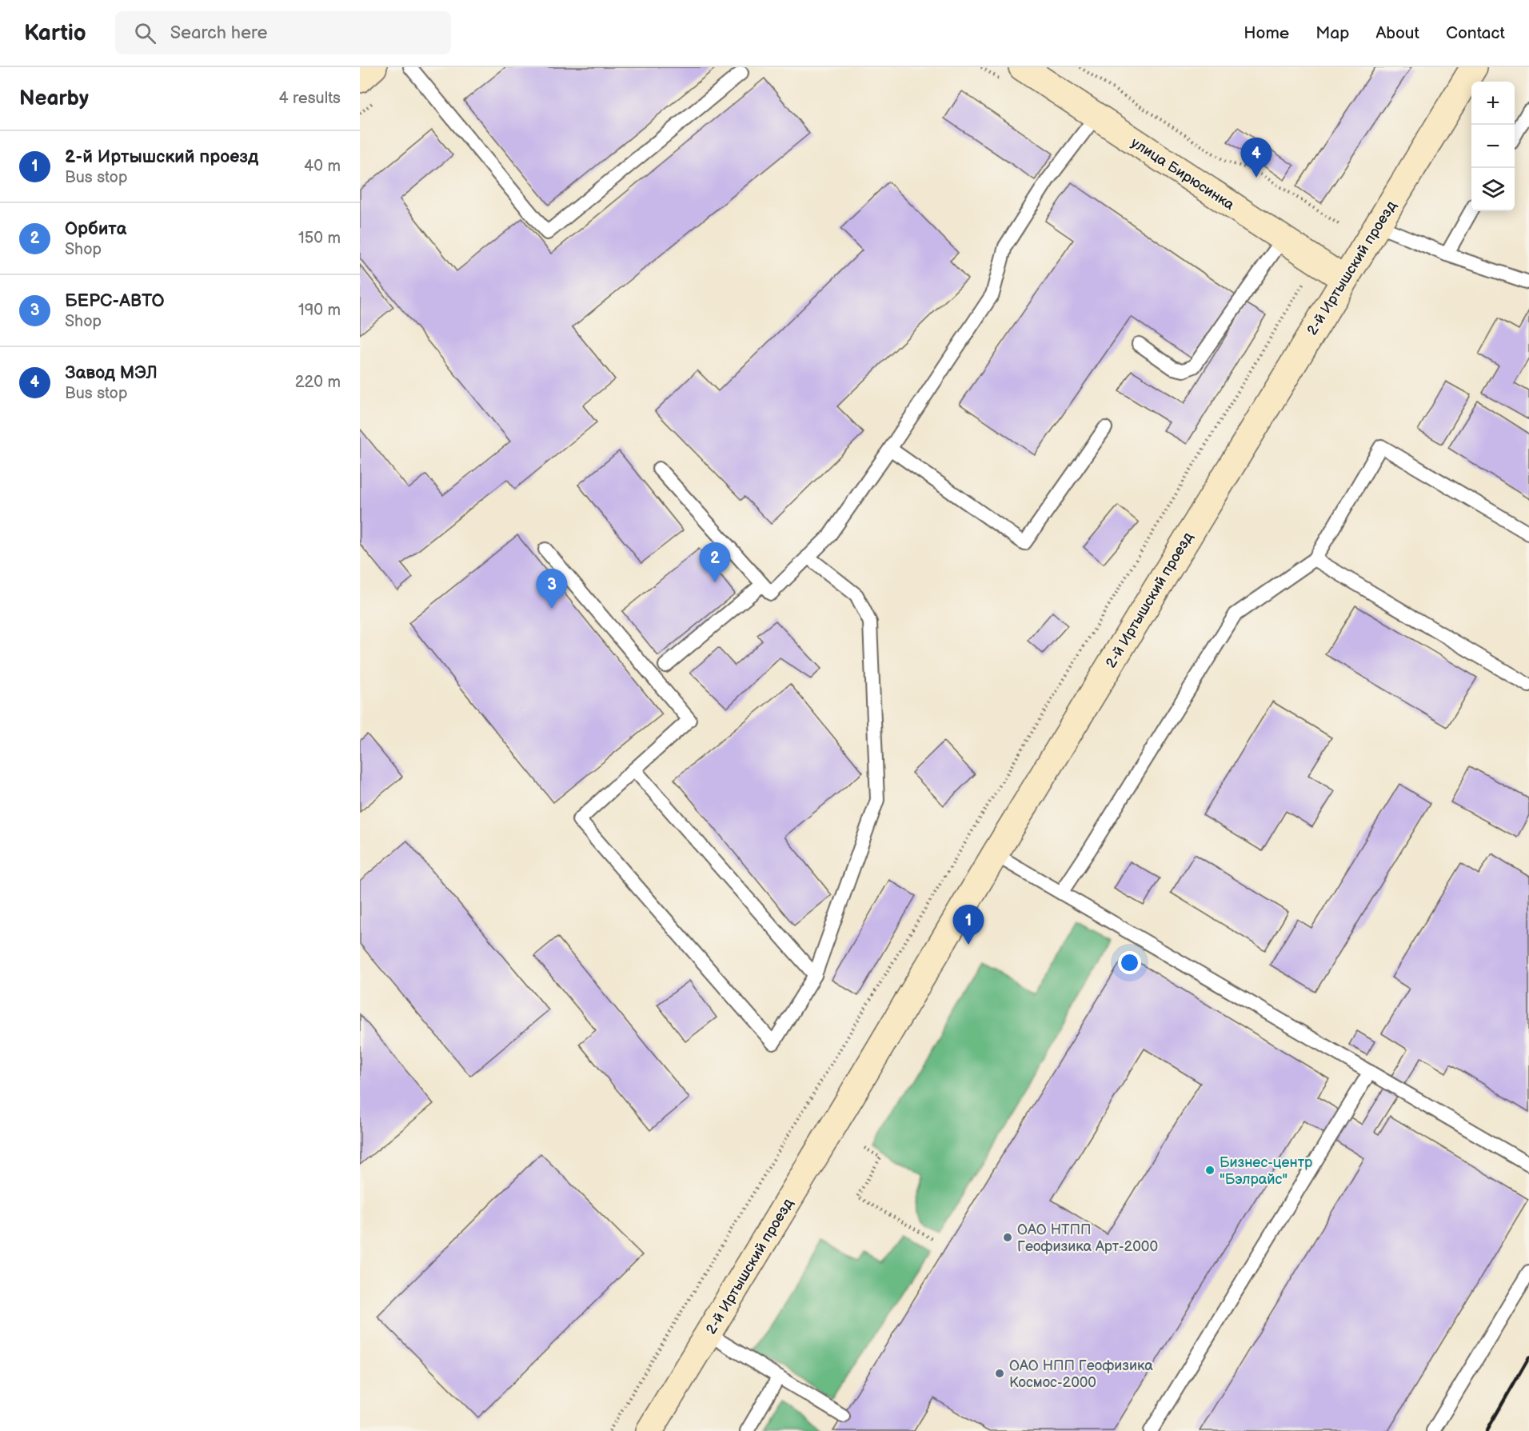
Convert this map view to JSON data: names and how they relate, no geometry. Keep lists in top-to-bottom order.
{
  "streets": {
    "street": ["улица Бирюсинка", "2-й Иртышский проезд"]
  },
  "crossings": [
    ["улица Бирюсинка", "2-й Иртышский проезд"]
  ],
  "places": ["Бизнес-центр \"Бэлрайс\"", "ОАО НТПП Геофизика Арт-2000", "ОАО НПП Геофизика Космос-2000"],
  "page": {
    "header": "Kartio",
    "search": "Search here",
    "nav": [
      "Home",
      "Map",
      "About",
      "Contact"
    ],
    "heading": ["Nearby", "4 results"],
    "map_buttons": ["+", "−"],
    "list": [
      {
        "mark": "1",
        "name": "2-й Иртышский проезд",
        "note": "Bus stop",
        "value": "40 m"
      },
      {
        "mark": "2",
        "name": "Орбита",
        "note": "Shop",
        "value": "150 m"
      },
      {
        "mark": "3",
        "name": "БЕРС-АВТО",
        "note": "Shop",
        "value": "190 m"
      },
      {
        "mark": "4",
        "name": "Завод МЭЛ",
        "note": "Bus stop",
        "value": "220 m"
      }
    ],
    "pins": [
      "4",
      "2",
      "3",
      "1"
    ]
  }
}
